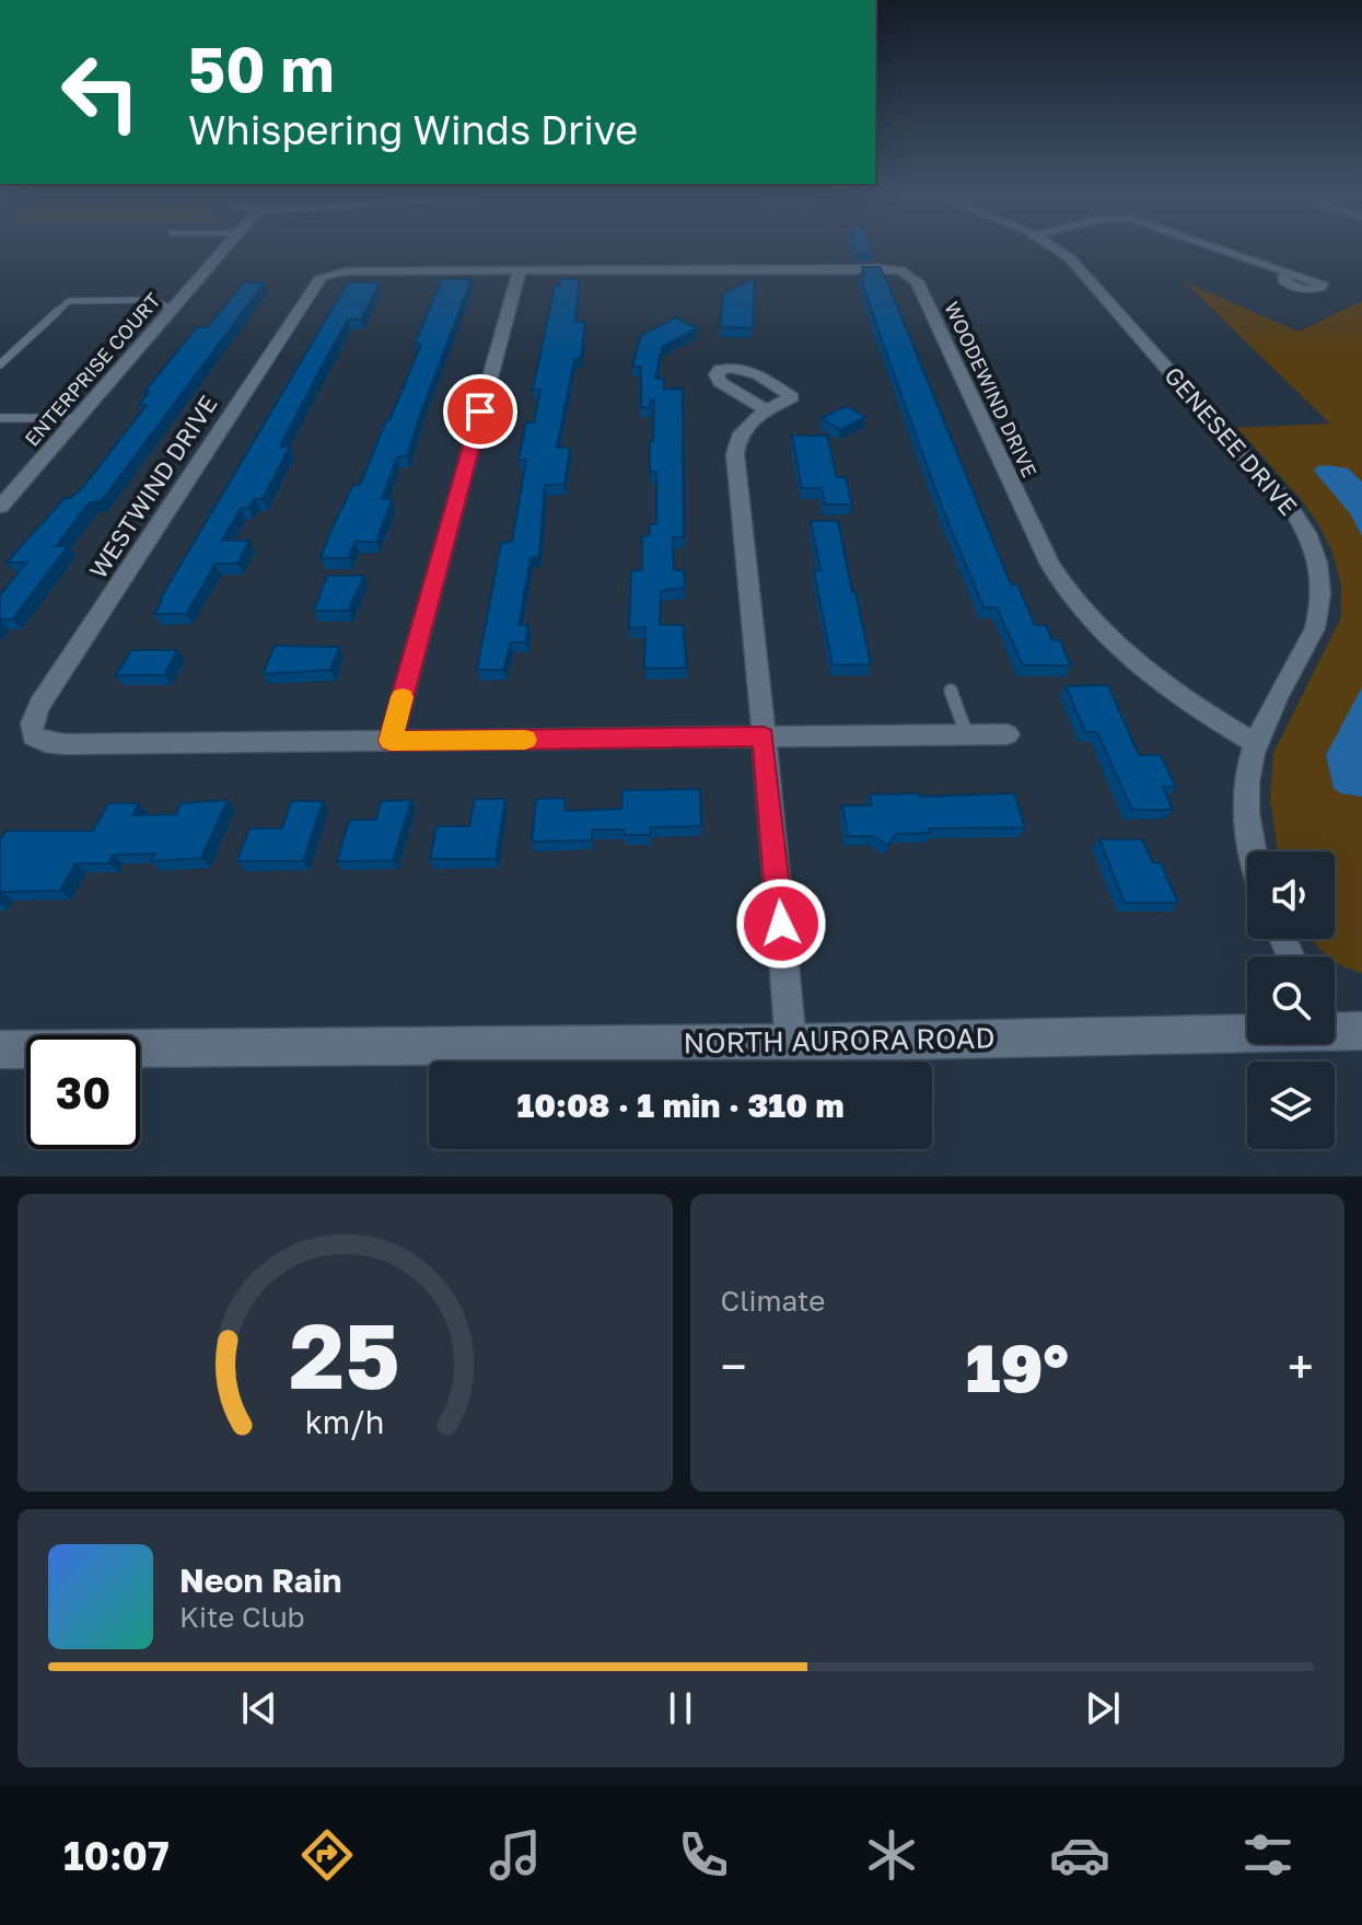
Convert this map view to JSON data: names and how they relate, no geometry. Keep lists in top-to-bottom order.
{
  "streets": {
    "main road": ["NORTH AURORA ROAD"],
    "street": [
      "ENTERPRISE COURT",
      "WOODEWIND DRIVE",
      "GENESEE DRIVE",
      "WESTWIND DRIVE"
    ]
  },
  "crossings": [
    ["WOODEWIND DRIVE", "GENESEE DRIVE"],
    ["WOODEWIND DRIVE", "WESTWIND DRIVE"]
  ],
  "page": {
    "turn": ["50 m", "Whispering Winds Drive"],
    "limit": "30",
    "trip": "10:08 · 1 min · 310 m",
    "tile": "Climate",
    "heat": ["−", "19°", "+"],
    "song": ["Neon Rain", "Kite Club"],
    "tabs": "10:07",
    "gauge": ["25", "km/h"]
  }
}
